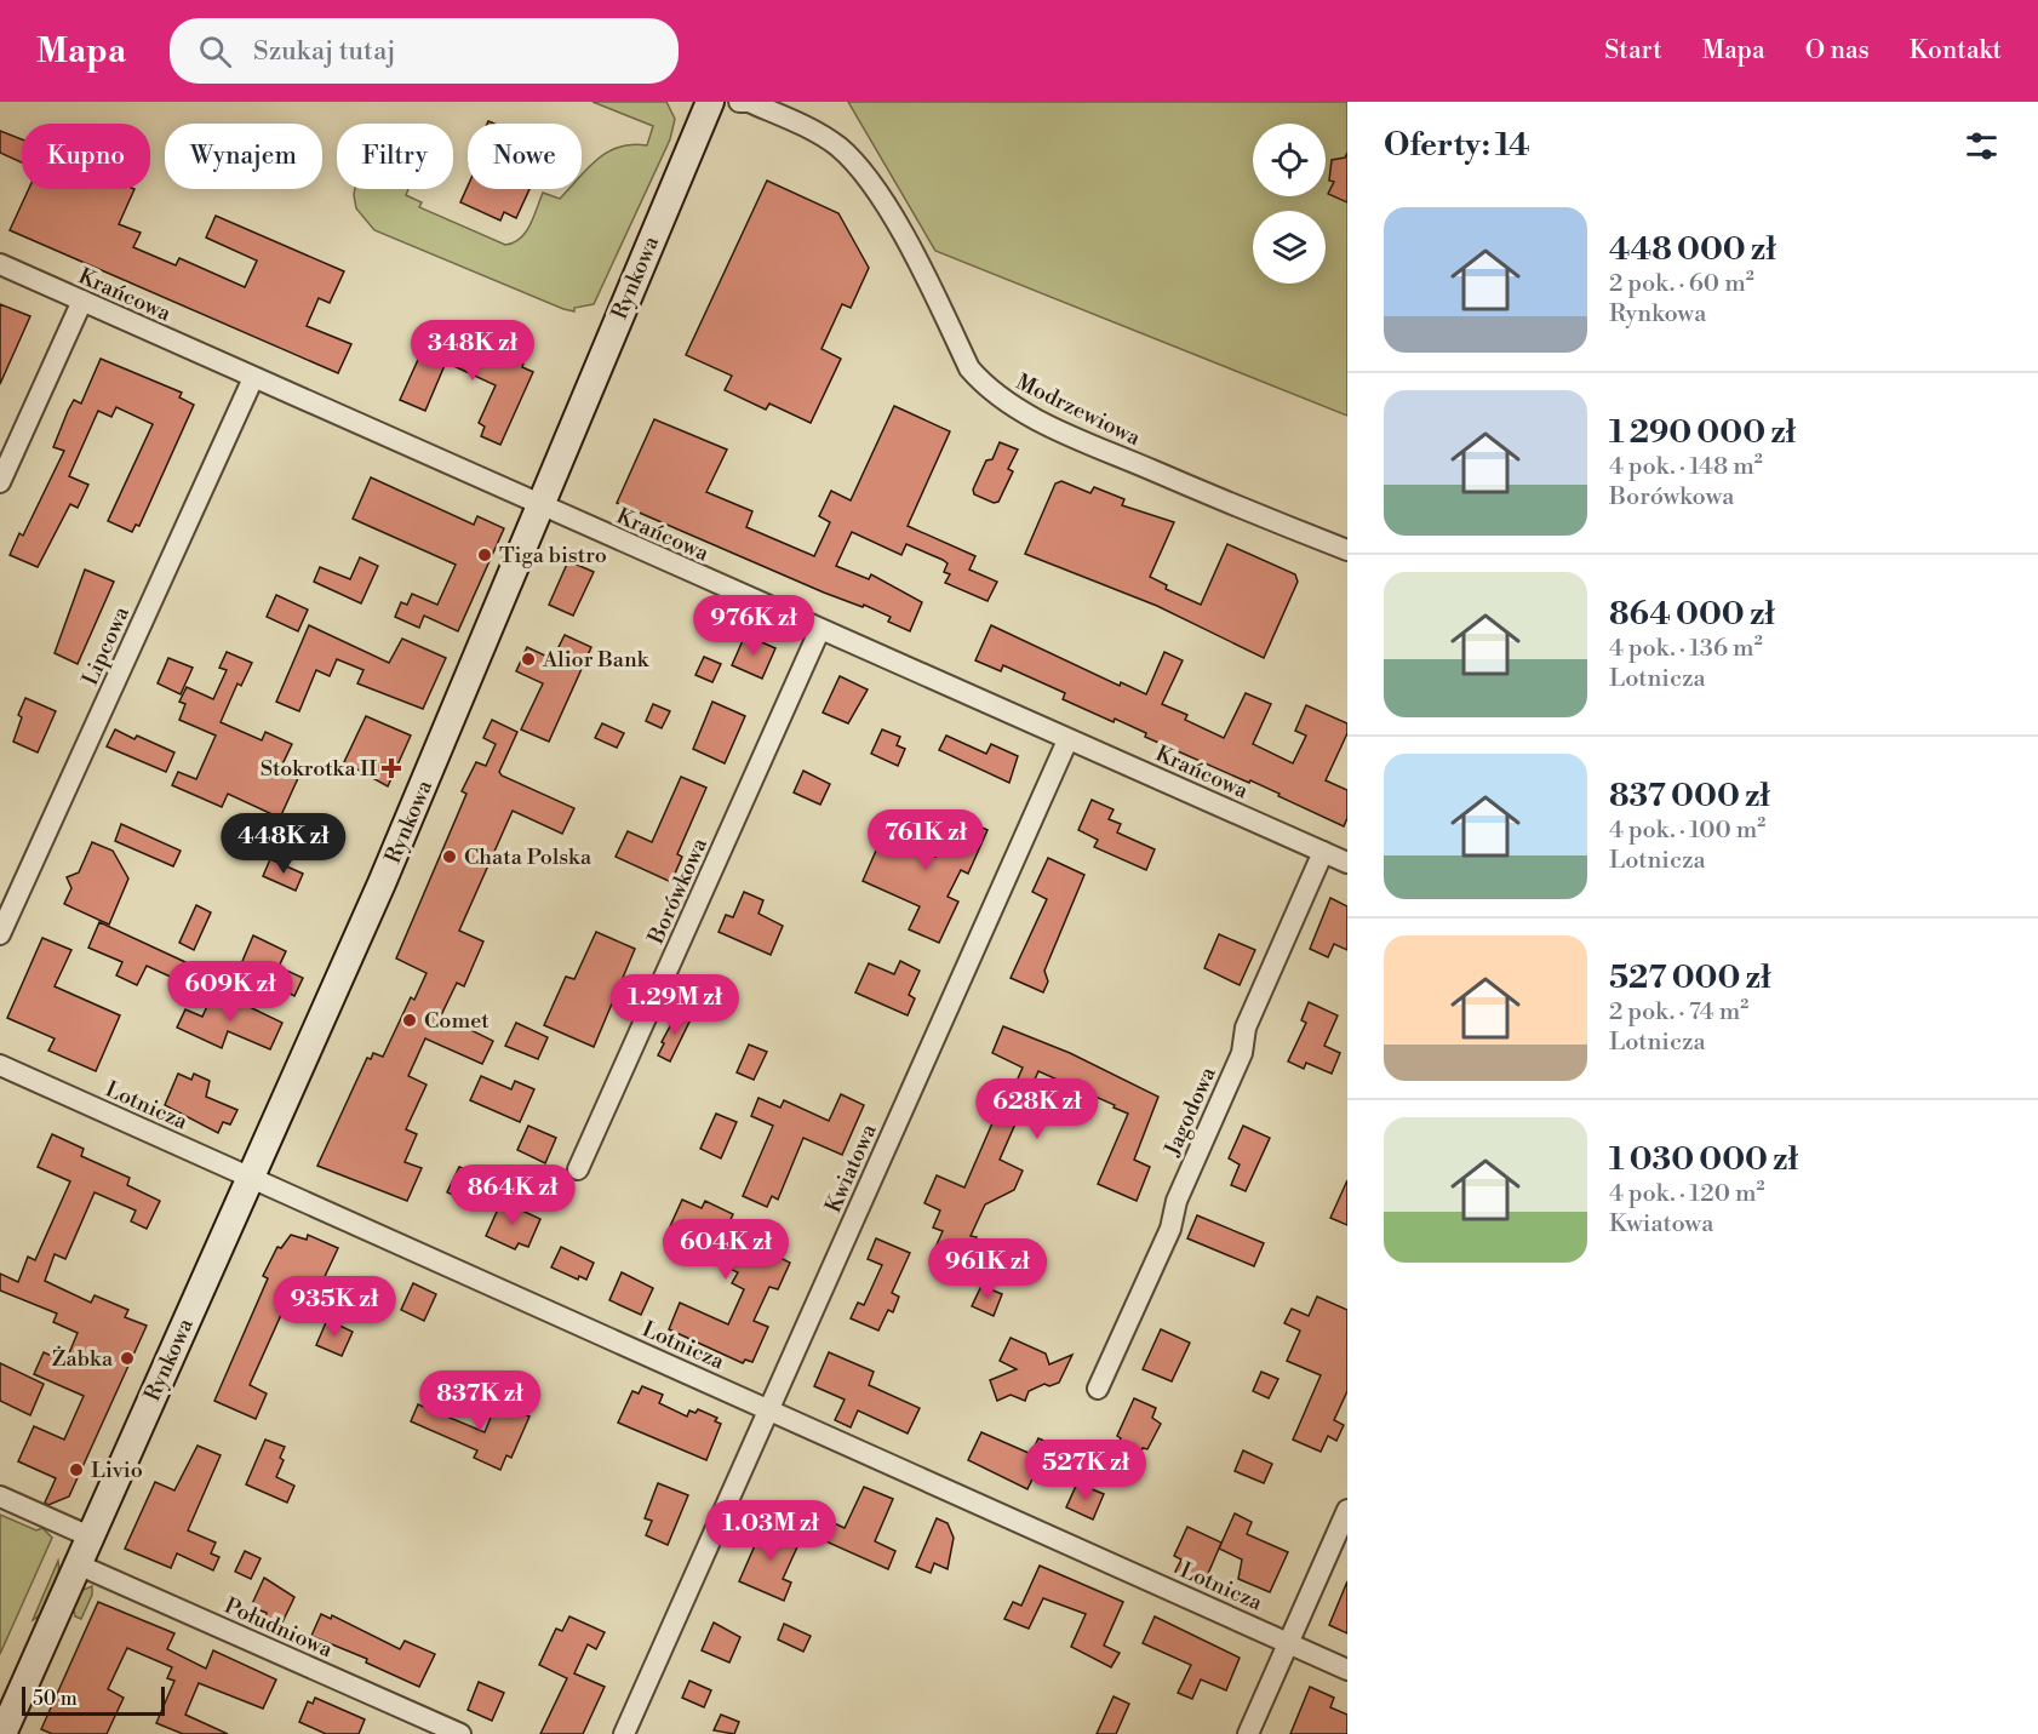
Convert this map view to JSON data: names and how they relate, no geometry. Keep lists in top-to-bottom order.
{
  "streets": {
    "street": [
      "Rynkowa",
      "Krańcowa",
      "Modrzewiowa",
      "Lipcowa",
      "Borówkowa",
      "Lotnicza",
      "Jagodowa",
      "Kwiatowa",
      "Południowa"
    ]
  },
  "crossings": [
    ["Rynkowa", "Krańcowa"],
    ["Rynkowa", "Lotnicza"],
    ["Rynkowa", "Południowa"],
    ["Krańcowa", "Lipcowa"],
    ["Krańcowa", "Borówkowa"],
    ["Krańcowa", "Jagodowa"],
    ["Krańcowa", "Kwiatowa"],
    ["Lotnicza", "Kwiatowa"]
  ],
  "places": {
    "other": [
      "Tiga bistro",
      "Alior Bank",
      "Chata Polska",
      "Comet",
      "Żabka",
      "Livio"
    ],
    "health": ["Stokrotka II"]
  },
  "scale_bar": "50 m",
  "page": {
    "header": "Mapa",
    "search": "Szukaj tutaj",
    "nav": [
      "Start",
      "Mapa",
      "O nas",
      "Kontakt"
    ],
    "heading": "Oferty: 14",
    "chip": [
      "Kupno",
      "Wynajem",
      "Filtry",
      "Nowe"
    ],
    "list": [
      {
        "name": "448 000 zł",
        "note": "2 pok. · 60 m² · Rynkowa"
      },
      {
        "name": "1 290 000 zł",
        "note": "4 pok. · 148 m² · Borówkowa"
      },
      {
        "name": "864 000 zł",
        "note": "4 pok. · 136 m² · Lotnicza"
      },
      {
        "name": "837 000 zł",
        "note": "4 pok. · 100 m² · Lotnicza"
      },
      {
        "name": "527 000 zł",
        "note": "2 pok. · 74 m² · Lotnicza"
      },
      {
        "name": "1 030 000 zł",
        "note": "4 pok. · 120 m² · Kwiatowa"
      }
    ],
    "price": [
      "348K zł",
      "976K zł",
      "761K zł",
      "448K zł",
      "609K zł",
      "1.29M zł",
      "628K zł",
      "864K zł",
      "604K zł",
      "961K zł",
      "935K zł",
      "837K zł",
      "527K zł",
      "1.03M zł"
    ],
    "scale": "50 m"
  }
}
